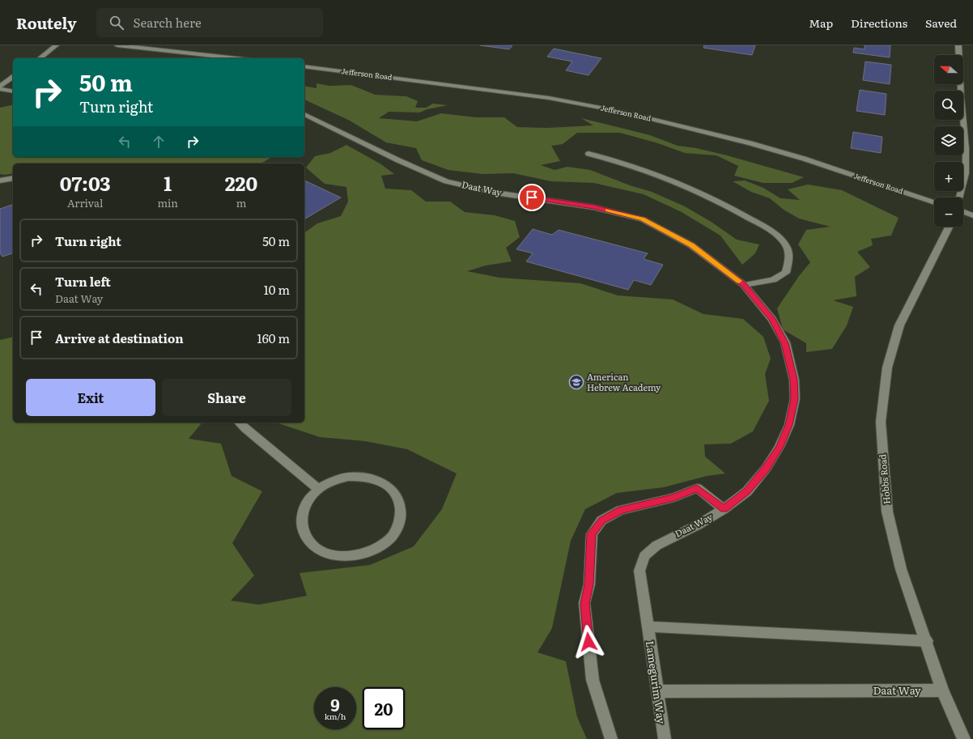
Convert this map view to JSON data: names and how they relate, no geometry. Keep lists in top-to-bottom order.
{
  "streets": {
    "street": [
      "Jefferson Road",
      "Daat Way",
      "Hobbs Road",
      "Lamegurim Way"
    ]
  },
  "crossings": [
    ["Daat Way", "Hobbs Road"],
    ["Daat Way", "Lamegurim Way"]
  ],
  "places": {
    "school or university": ["American Hebrew Academy"]
  },
  "north": "left",
  "page": {
    "header": "Routely",
    "search": "Search here",
    "nav": ["Map", "Directions", "Saved"],
    "map_buttons": ["+", "−"],
    "turn": ["50 m", "Turn right"],
    "eta": [
      "07:03",
      "Arrival",
      "1",
      "min",
      "220",
      "m"
    ],
    "list": [
      {
        "name": "Turn right",
        "value": "50 m"
      },
      {
        "name": "Turn left",
        "note": "Daat Way",
        "value": "10 m"
      },
      {
        "name": "Arrive at destination",
        "value": "160 m"
      }
    ],
    "buttons": ["Exit", "Share"],
    "speed": "9 km/h",
    "limit": "20"
  }
}
